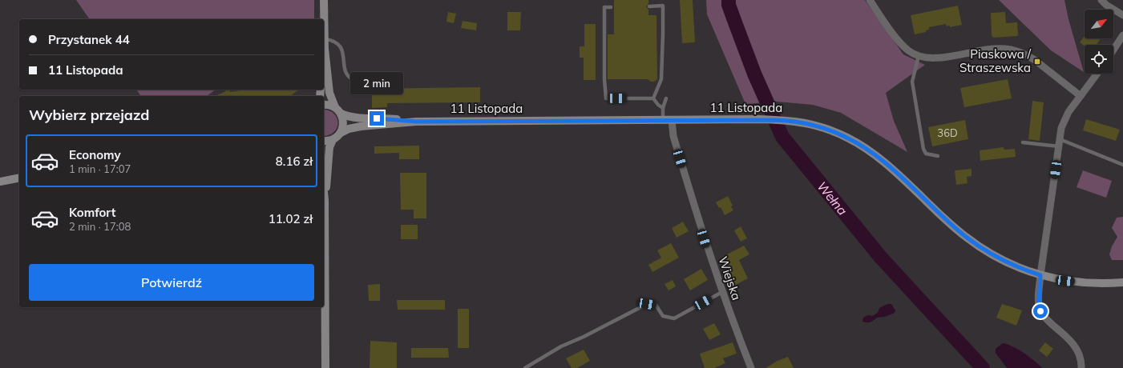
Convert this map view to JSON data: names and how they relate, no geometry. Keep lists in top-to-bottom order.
{
  "streets": {
    "main road": ["11 Listopada"],
    "street": ["Wiejska"]
  },
  "crossings": [
    ["11 Listopada", "Wiejska"]
  ],
  "water": ["Wełna"],
  "places": {
    "transit": ["Piaskowa / Straszewska"]
  },
  "house_numbers": ["36D"],
  "north": "top right",
  "page": {
    "banner": ["Przystanek 44", "11 Listopada"],
    "bubble": "2 min",
    "heading": "Wybierz przejazd",
    "list": [
      {
        "name": "Economy",
        "note": "1 min · 17:07",
        "value": "8.16 zł"
      },
      {
        "name": "Komfort",
        "note": "2 min · 17:08",
        "value": "11.02 zł"
      }
    ],
    "buttons": "Potwierdź"
  }
}
